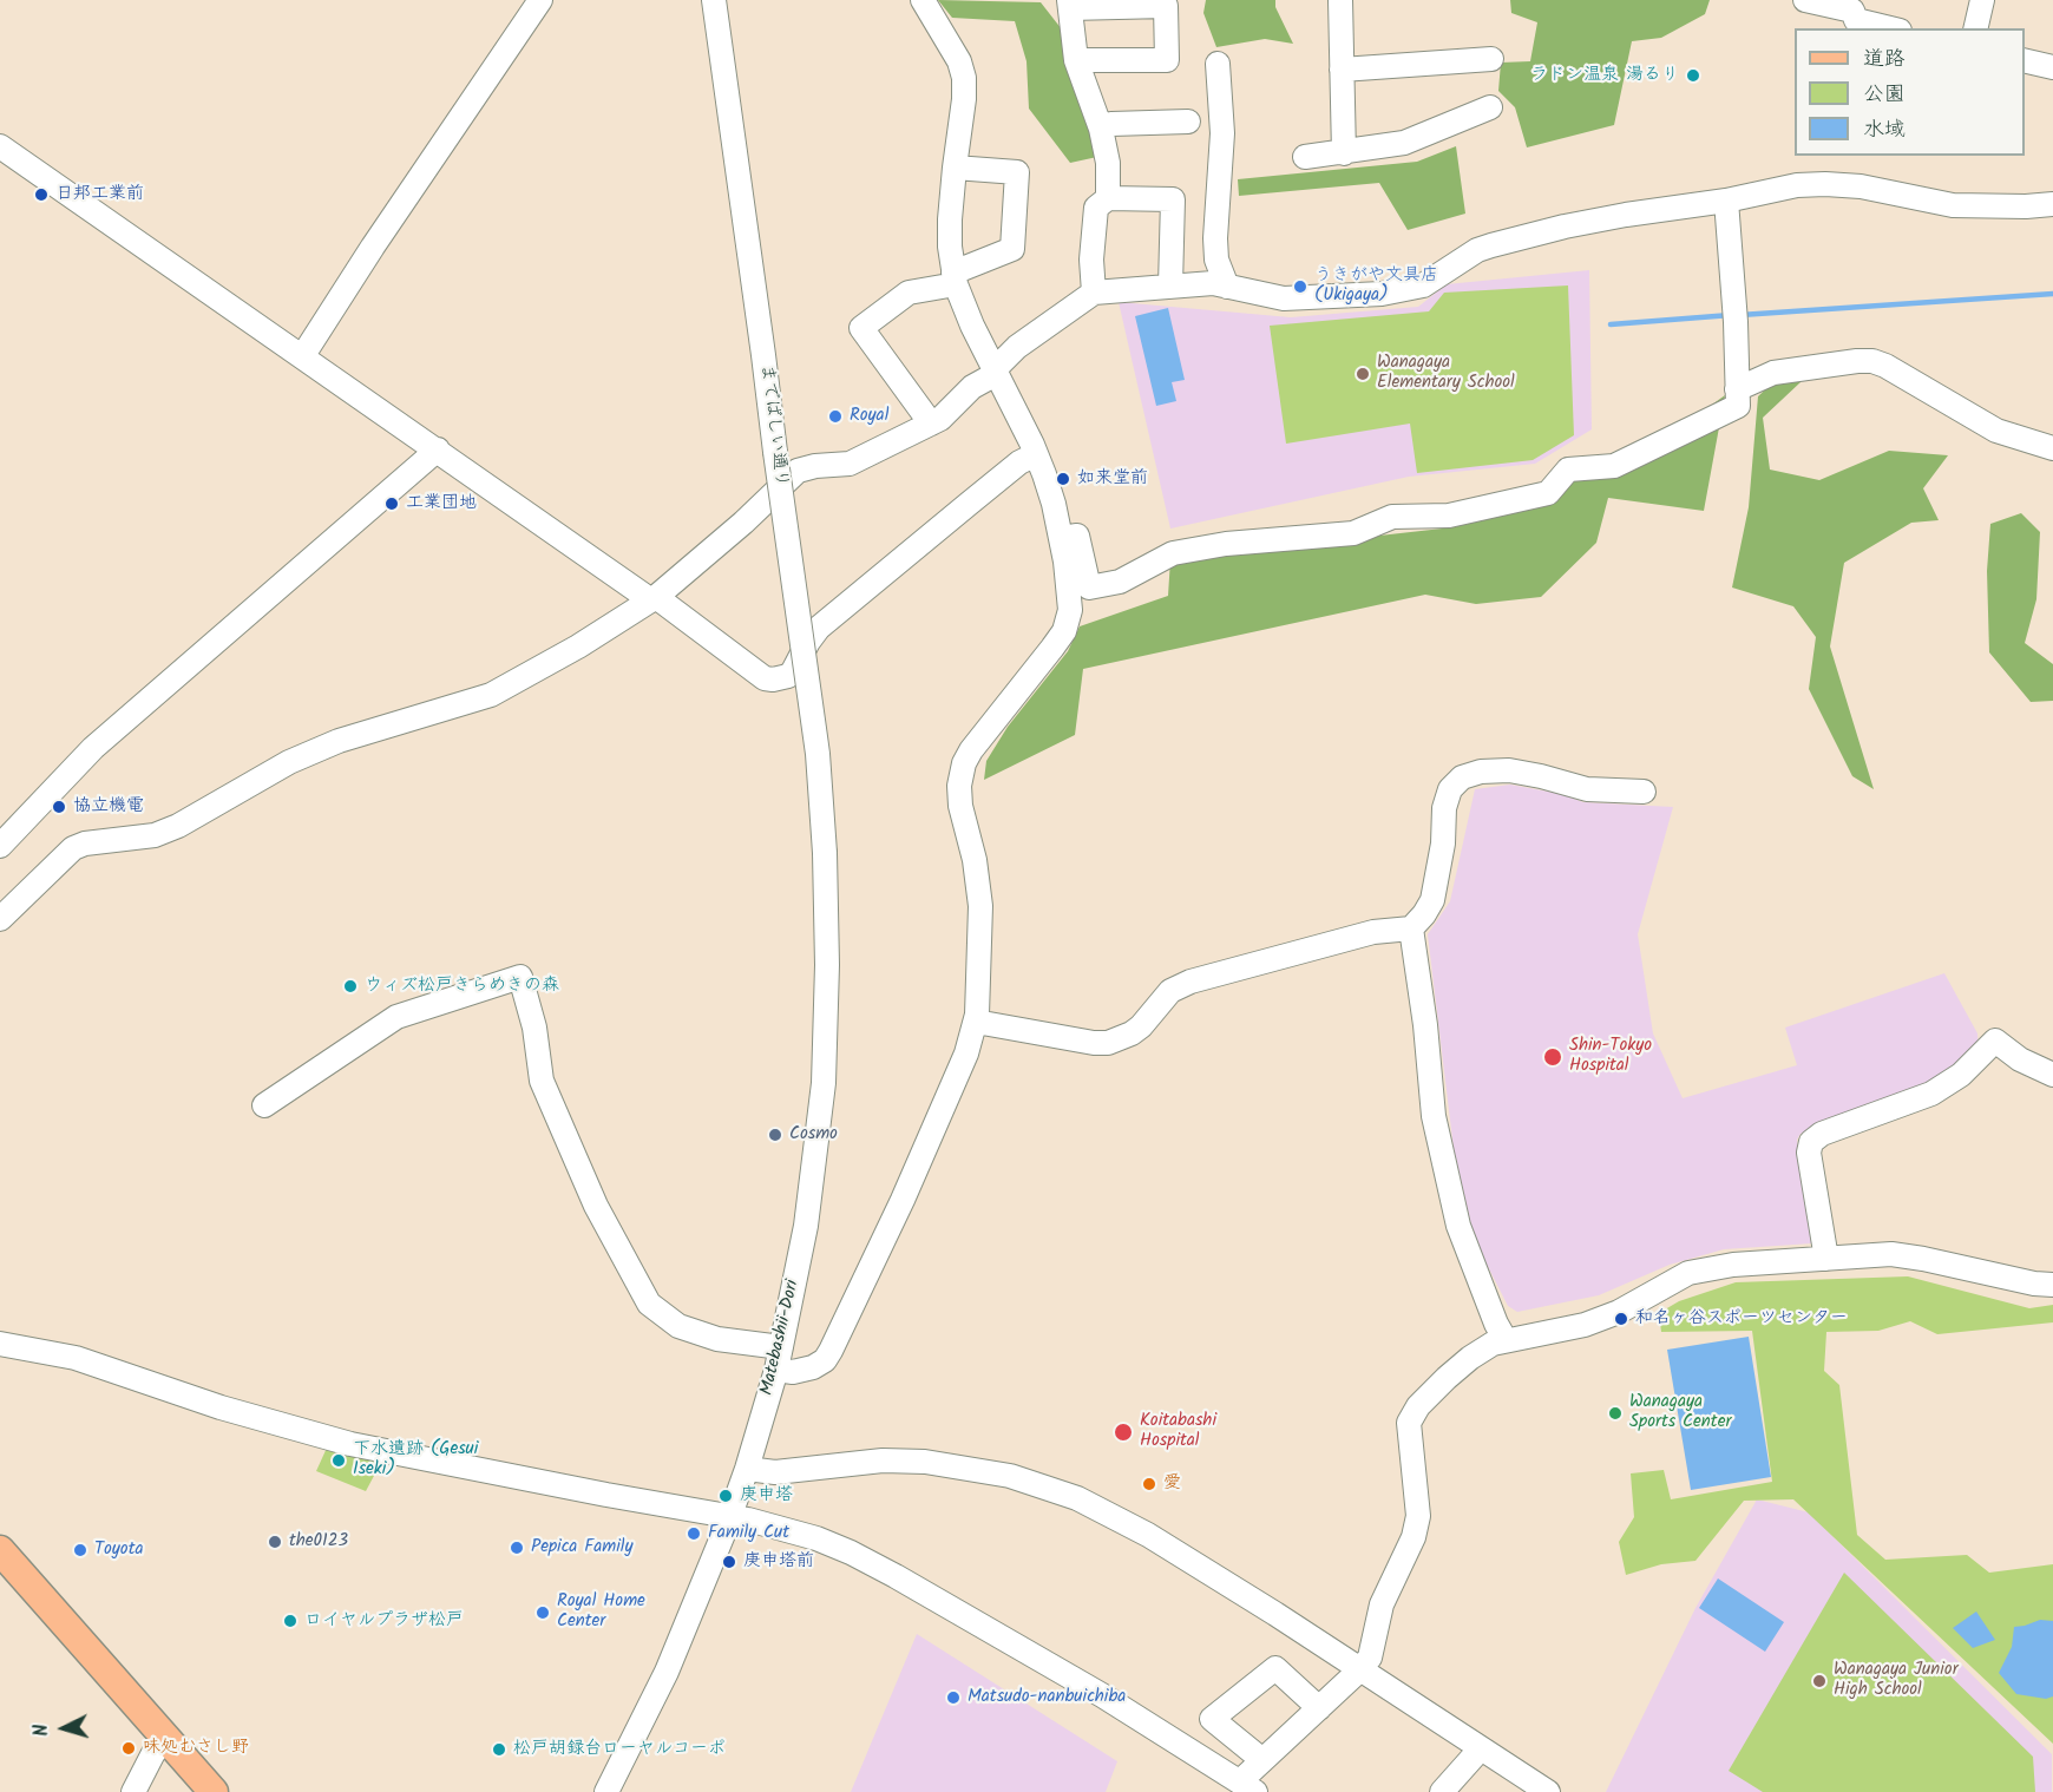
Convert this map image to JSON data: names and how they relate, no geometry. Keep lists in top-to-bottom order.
{
  "streets": {
    "street": ["までばしい通り", "Matebashii-Dori"]
  },
  "crossings": [
    ["までばしい通り", "Matebashii-Dori"]
  ],
  "places": [
    "ラドン温泉 湯るり",
    "日邦工業前",
    "うきがや文具店 (Ukigaya)",
    "Wanagaya Elementary School",
    "Royal",
    "如来堂前",
    "工業団地",
    "協立機電",
    "ウィズ松戸きらめきの森",
    "Shin-Tokyo Hospital",
    "Cosmo",
    "和名ヶ谷スポーツセンター",
    "Wanagaya Sports Center",
    "Koitabashi Hospital",
    "下水遺跡 (Gesui Iseki)",
    "愛",
    "庚申塔",
    "Family Cut",
    "the0123",
    "Pepica Family",
    "Toyota",
    "庚申塔前",
    "Royal Home Center",
    "ロイヤルプラザ松戸",
    "Wanagaya Junior High School",
    "Matsudo-nanbuichiba",
    "味処むさし野",
    "松戸胡録台ローヤルコーポ"
  ],
  "legend": ["道路", "公園", "水域"],
  "north": "left"
}
